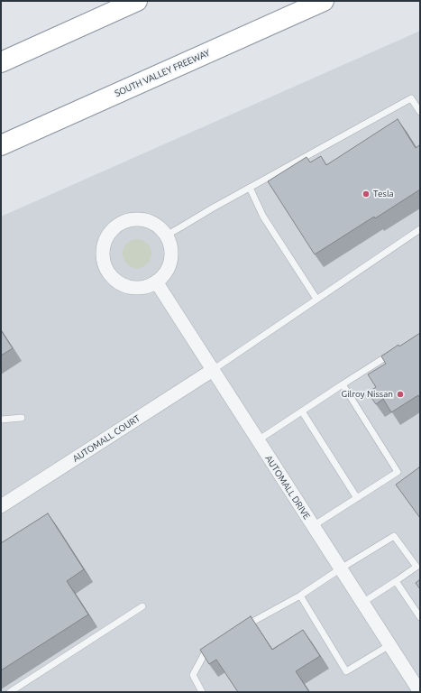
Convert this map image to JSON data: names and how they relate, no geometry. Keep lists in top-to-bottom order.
{
  "streets": {
    "highway": ["SOUTH VALLEY FREEWAY"],
    "street": ["AUTOMALL COURT", "AUTOMALL DRIVE"]
  },
  "crossings": [
    ["AUTOMALL COURT", "AUTOMALL DRIVE"]
  ],
  "places": ["Tesla", "Gilroy Nissan"]
}
